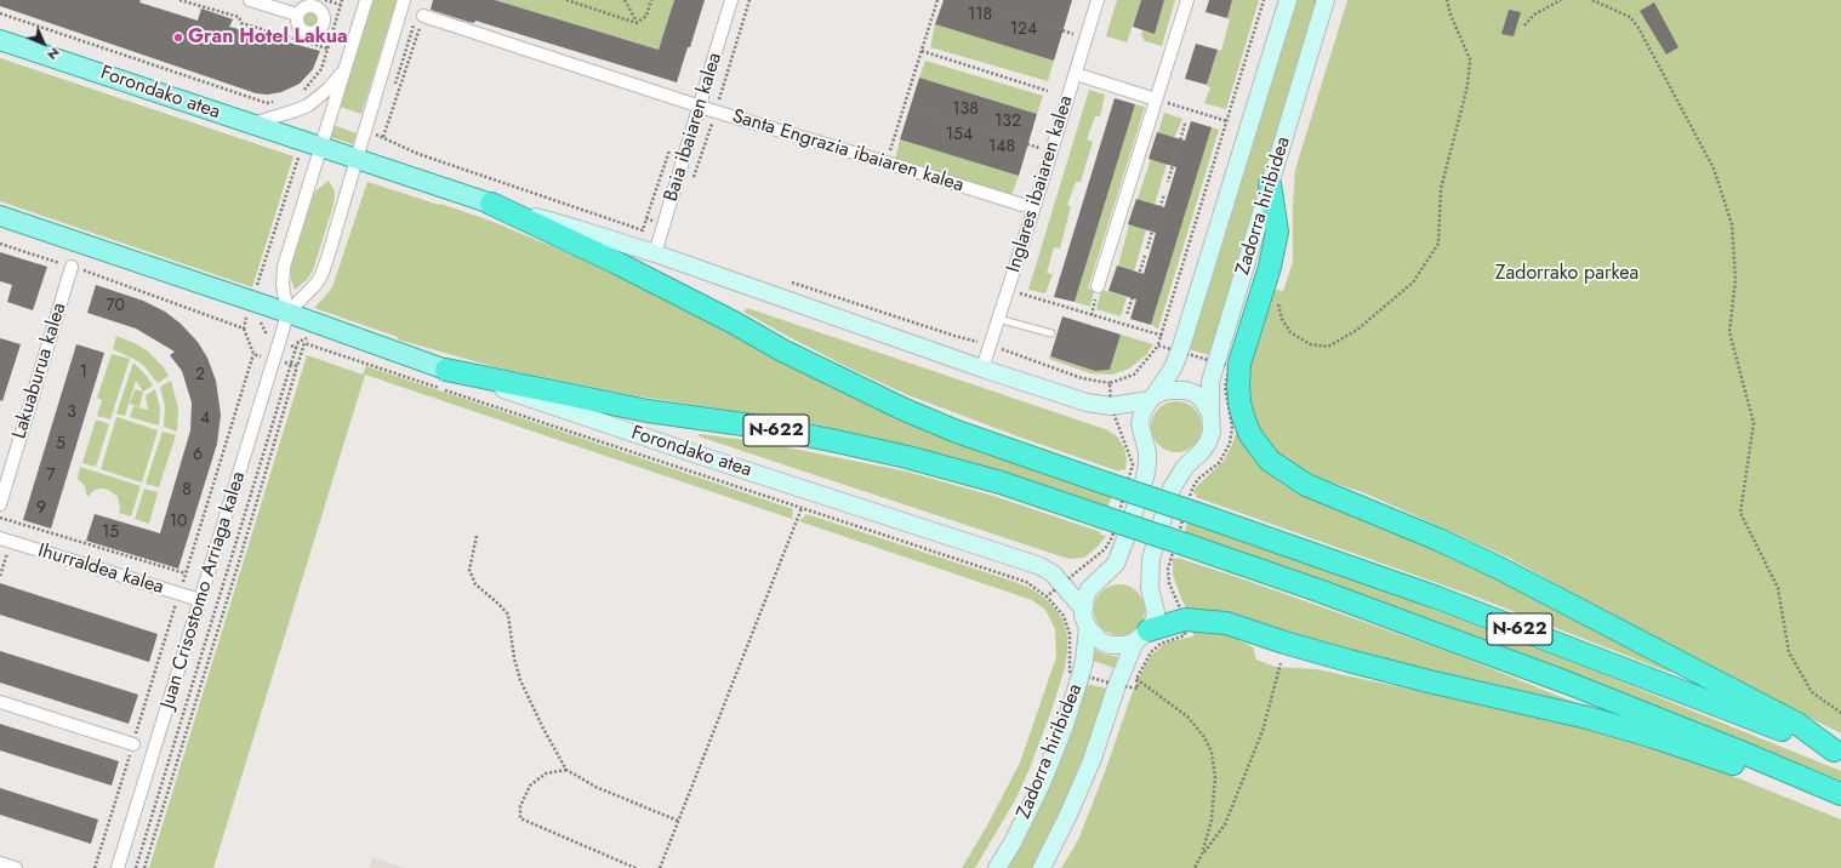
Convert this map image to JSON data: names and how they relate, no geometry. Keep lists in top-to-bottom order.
{
  "streets": {
    "highway": ["N-622"],
    "main road": ["Forondako atea", "Zadorra hiribidea"],
    "street": [
      "Baia ibaiaren kalea",
      "Santa Engrazia ibaiaren kalea",
      "Inglares ibaiaren kalea",
      "Lakuaburua kalea",
      "Ihurraldea kalea",
      "Juan Crisostomo Arriaga kalea"
    ]
  },
  "crossings": [
    ["Forondako atea", "Baia ibaiaren kalea"],
    ["Forondako atea", "Inglares ibaiaren kalea"],
    ["Forondako atea", "Zadorra hiribidea"],
    ["Forondako atea", "N-622"],
    ["Forondako atea", "Juan Crisostomo Arriaga kalea"],
    ["Baia ibaiaren kalea", "Santa Engrazia ibaiaren kalea"],
    ["Ihurraldea kalea", "Juan Crisostomo Arriaga kalea"]
  ],
  "parks": ["Zadorrako parkea"],
  "places": ["Gran Hotel Lakua"],
  "house_numbers": [
    "118",
    "124",
    "138",
    "132",
    "154",
    "148",
    "70",
    "1",
    "2",
    "3",
    "4",
    "5",
    "6",
    "7",
    "8",
    "9",
    "10",
    "15"
  ],
  "north": "bottom right"
}
